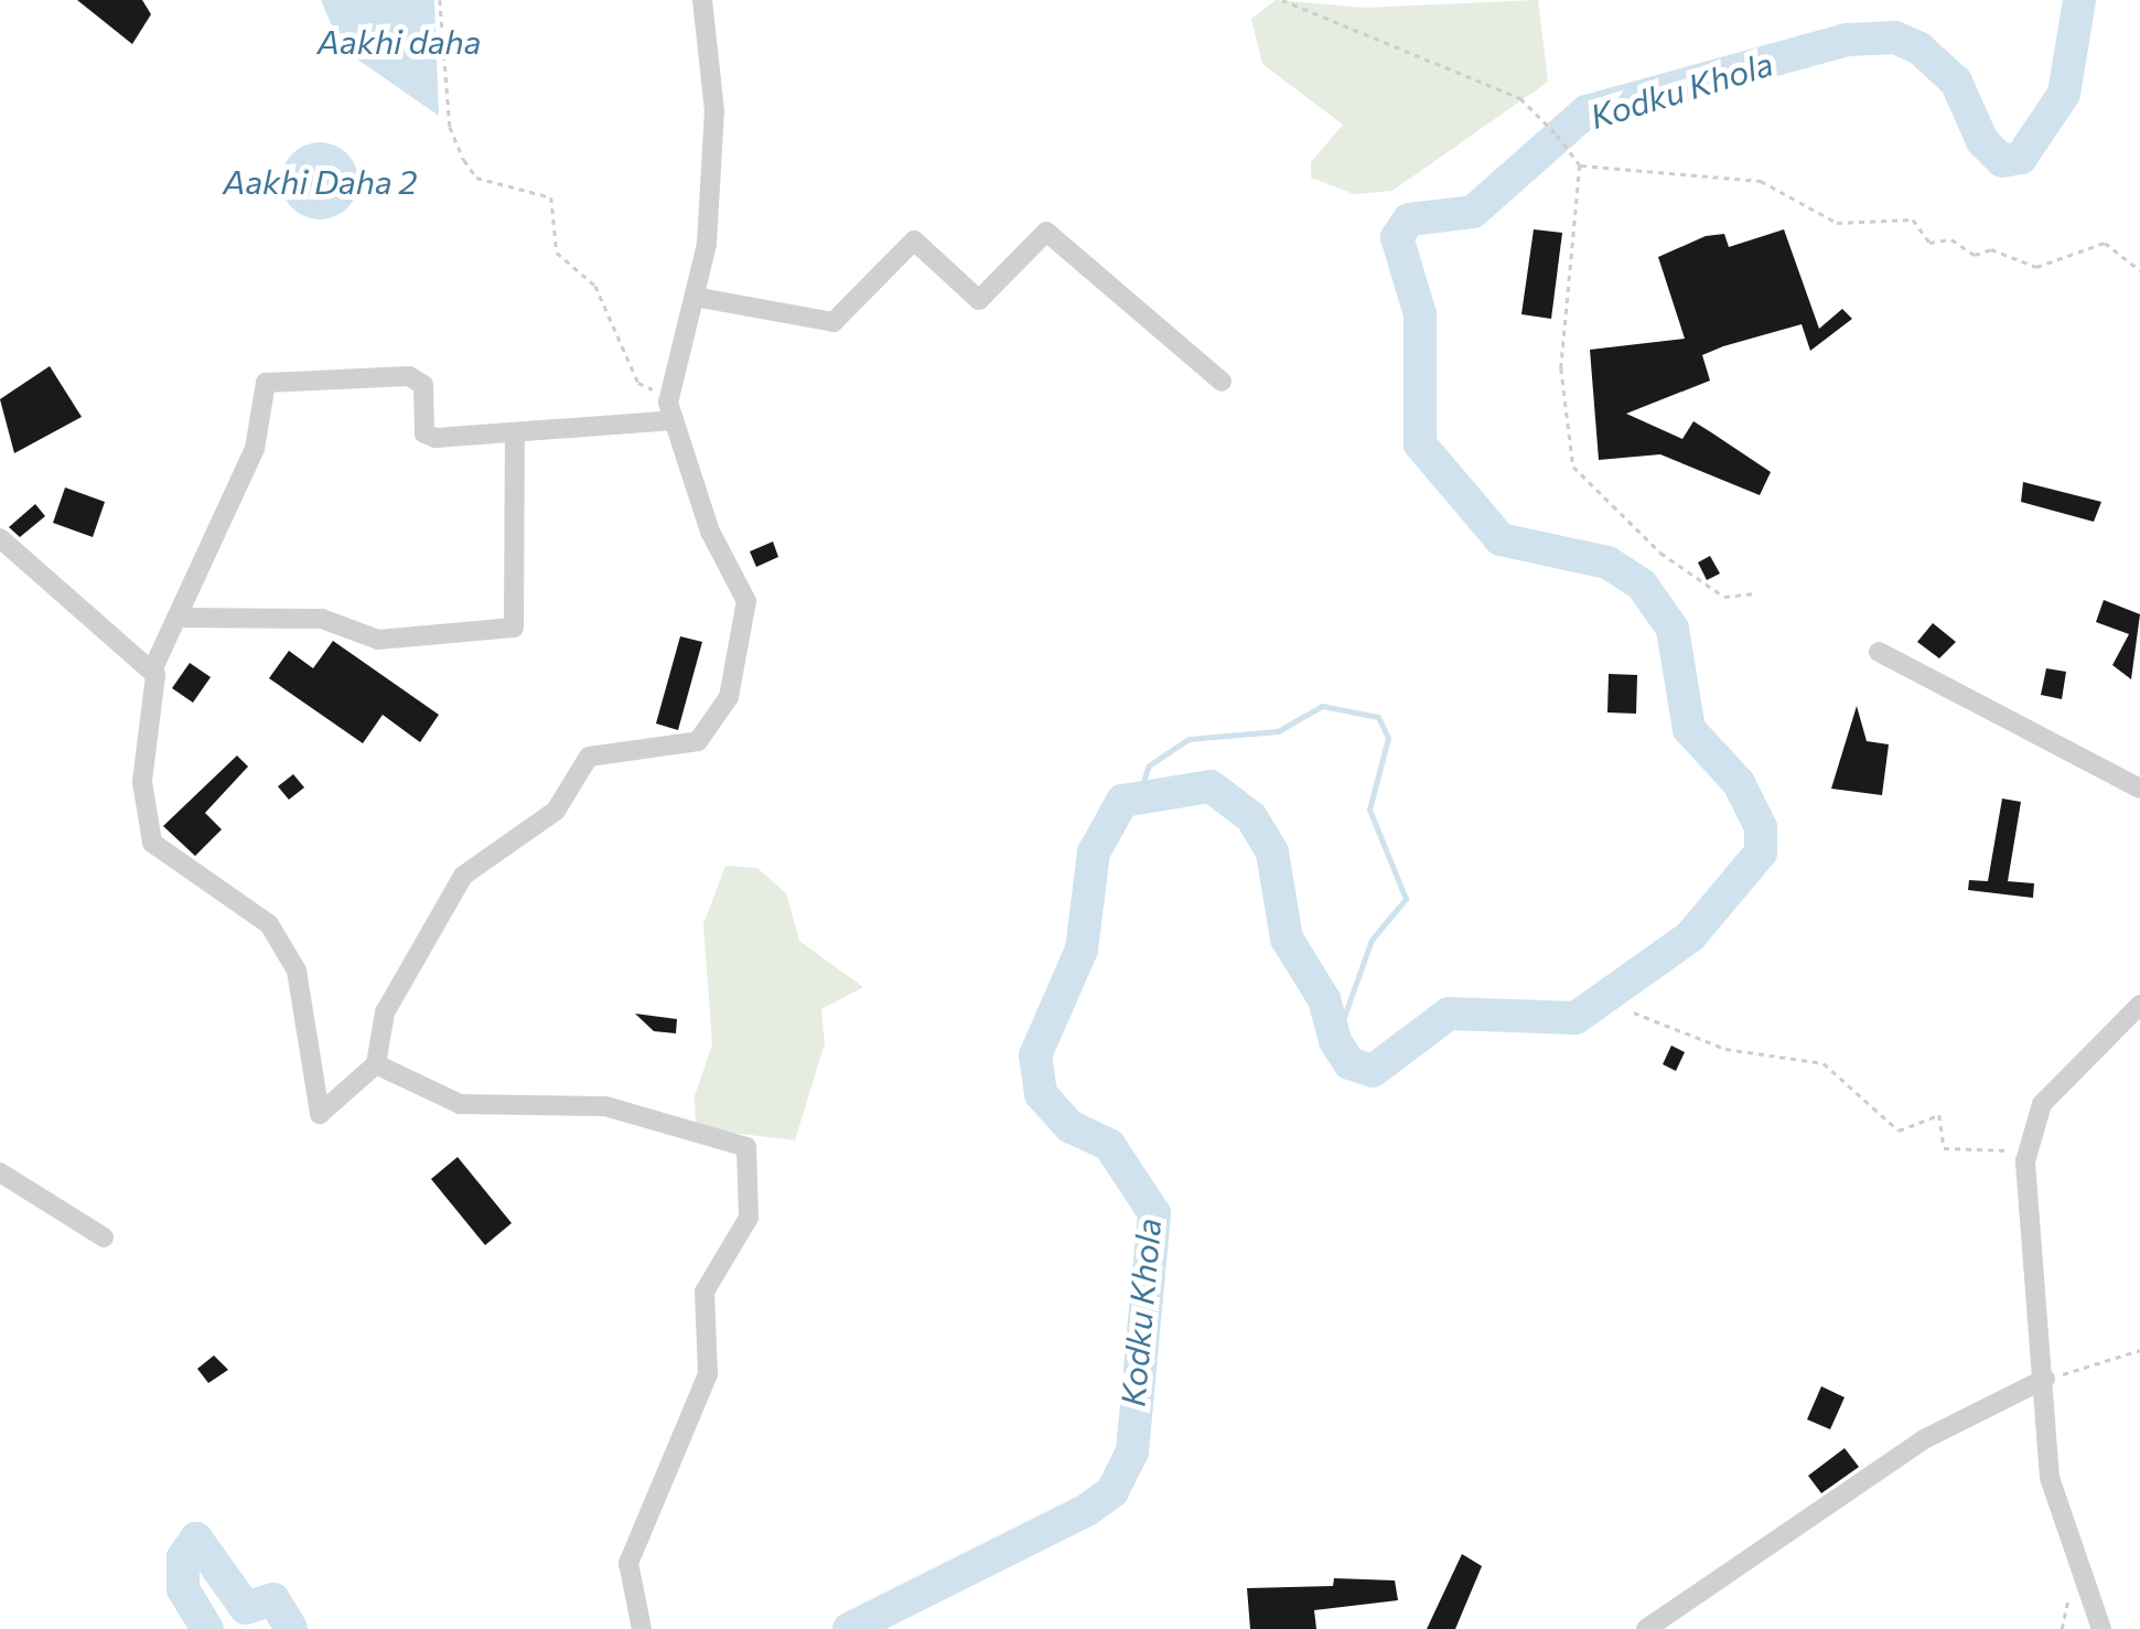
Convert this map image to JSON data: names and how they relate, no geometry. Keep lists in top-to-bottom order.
{
  "water": ["Aakhi daha", "Kodku Khola", "Aakhi Daha 2"]
}
